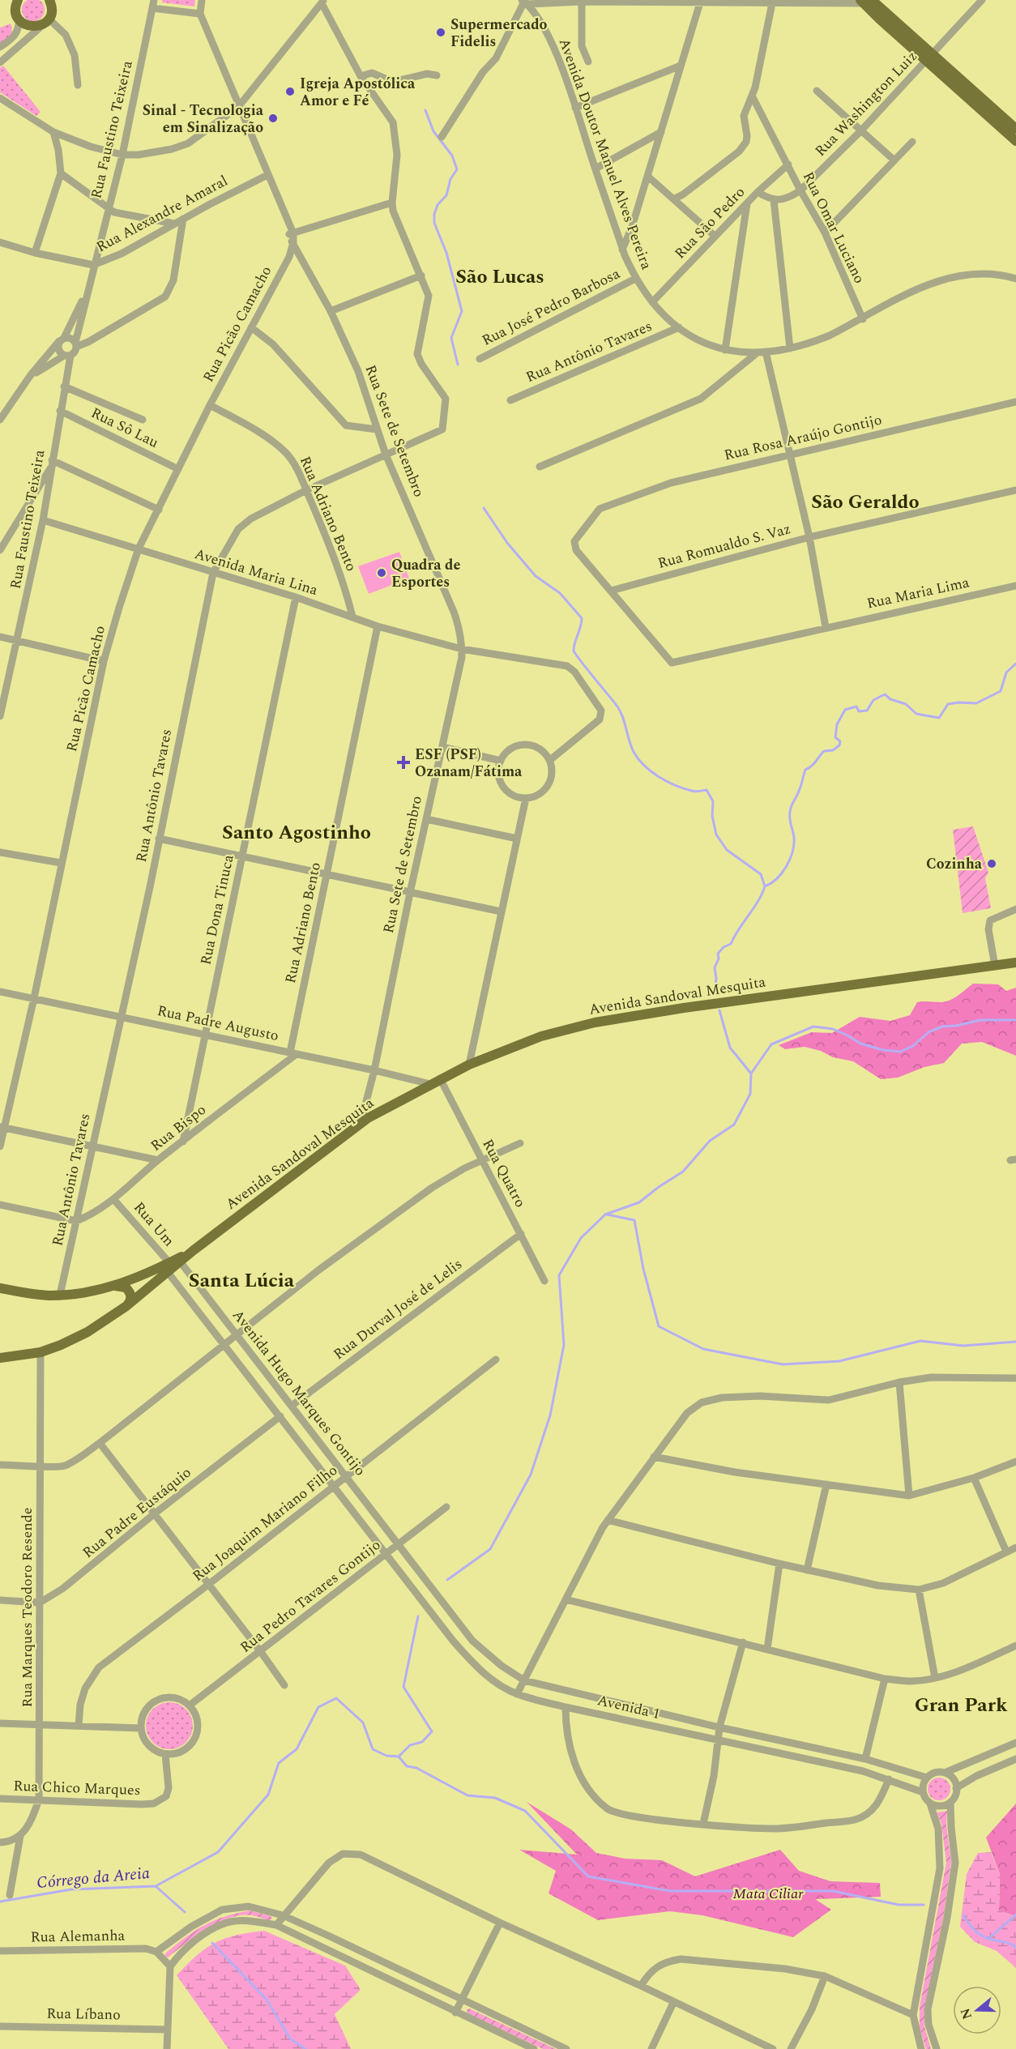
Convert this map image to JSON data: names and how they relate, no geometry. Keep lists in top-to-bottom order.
{
  "streets": {
    "main road": ["Avenida Sandoval Mesquita"],
    "street": [
      "Rua Washington Luiz",
      "Rua Faustino Teixeira",
      "Avenida Doutor Manuel Alves Pereira",
      "Rua Alexandre Amaral",
      "Rua São Pedro",
      "Rua Omar Luciano",
      "Rua José Pedro Barbosa",
      "Rua Picão Camacho",
      "Rua Antônio Tavares",
      "Rua Sô Lau",
      "Rua Sete de Setembro",
      "Rua Rosa Araújo Gontijo",
      "Rua Adriano Bento",
      "Rua Romualdo S. Vaz",
      "Avenida Maria Lina",
      "Rua Maria Lima",
      "Rua Dona Tinuca",
      "Rua Padre Augusto",
      "Rua Bispo",
      "Rua Quatro",
      "Rua Um",
      "Rua Durval José de Lelis",
      "Avenida Hugo Marques Gontijo",
      "Rua Padre Eustáquio",
      "Rua Joaquim Mariano Filho",
      "Rua Pedro Tavares Gontijo",
      "Rua Marques Teodoro Resende",
      "Avenida 1",
      "Rua Chico Marques",
      "Rua Alemanha",
      "Rua Líbano"
    ]
  },
  "crossings": [
    ["Rua Washington Luiz", "Rua Omar Luciano"],
    ["Rua Faustino Teixeira", "Rua Alexandre Amaral"],
    ["Rua Faustino Teixeira", "Rua Sô Lau"],
    ["Rua Faustino Teixeira", "Avenida Maria Lina"],
    ["Avenida Doutor Manuel Alves Pereira", "Rua São Pedro"],
    ["Avenida Doutor Manuel Alves Pereira", "Rua Omar Luciano"],
    ["Avenida Doutor Manuel Alves Pereira", "Rua José Pedro Barbosa"],
    ["Avenida Doutor Manuel Alves Pereira", "Rua Antônio Tavares"],
    ["Rua Alexandre Amaral", "Rua Sete de Setembro"],
    ["Rua São Pedro", "Rua Omar Luciano"],
    ["Rua Picão Camacho", "Rua Sô Lau"],
    ["Rua Picão Camacho", "Rua Sete de Setembro"],
    ["Rua Picão Camacho", "Rua Adriano Bento"],
    ["Rua Picão Camacho", "Avenida Maria Lina"],
    ["Rua Picão Camacho", "Rua Padre Augusto"],
    ["Rua Antônio Tavares", "Rua Sete de Setembro"],
    ["Rua Antônio Tavares", "Rua Adriano Bento"],
    ["Rua Antônio Tavares", "Avenida Maria Lina"],
    ["Rua Antônio Tavares", "Rua Padre Augusto"],
    ["Rua Antônio Tavares", "Rua Bispo"],
    ["Rua Sete de Setembro", "Avenida Maria Lina"],
    ["Rua Sete de Setembro", "Avenida Sandoval Mesquita"],
    ["Rua Sete de Setembro", "Rua Padre Augusto"],
    ["Rua Rosa Araújo Gontijo", "Rua Romualdo S. Vaz"],
    ["Rua Rosa Araújo Gontijo", "Rua Maria Lima"],
    ["Rua Adriano Bento", "Avenida Maria Lina"],
    ["Rua Adriano Bento", "Rua Padre Augusto"],
    ["Rua Adriano Bento", "Rua Bispo"],
    ["Rua Romualdo S. Vaz", "Rua Maria Lima"],
    ["Avenida Maria Lina", "Rua Dona Tinuca"],
    ["Rua Dona Tinuca", "Rua Padre Augusto"],
    ["Rua Dona Tinuca", "Rua Bispo"],
    ["Avenida Sandoval Mesquita", "Rua Padre Augusto"],
    ["Avenida Sandoval Mesquita", "Rua Quatro"],
    ["Avenida Sandoval Mesquita", "Rua Um"],
    ["Avenida Sandoval Mesquita", "Avenida Hugo Marques Gontijo"],
    ["Avenida Sandoval Mesquita", "Rua Marques Teodoro Resende"],
    ["Rua Padre Augusto", "Rua Bispo"],
    ["Rua Bispo", "Rua Um"],
    ["Rua Quatro", "Rua Durval José de Lelis"],
    ["Rua Um", "Avenida Hugo Marques Gontijo"],
    ["Rua Durval José de Lelis", "Avenida Hugo Marques Gontijo"],
    ["Avenida Hugo Marques Gontijo", "Rua Padre Eustáquio"],
    ["Avenida Hugo Marques Gontijo", "Rua Joaquim Mariano Filho"],
    ["Avenida Hugo Marques Gontijo", "Rua Pedro Tavares Gontijo"],
    ["Avenida Hugo Marques Gontijo", "Avenida 1"],
    ["Rua Padre Eustáquio", "Rua Marques Teodoro Resende"],
    ["Rua Pedro Tavares Gontijo", "Avenida 1"],
    ["Rua Pedro Tavares Gontijo", "Rua Chico Marques"],
    ["Rua Marques Teodoro Resende", "Rua Chico Marques"]
  ],
  "districts": [
    "São Lucas",
    "São Geraldo",
    "Santo Agostinho",
    "Santa Lúcia",
    "Gran Park"
  ],
  "water": ["Córrego da Areia"],
  "parks": ["Mata Ciliar"],
  "places": {
    "other": [
      "Supermercado Fidelis",
      "Igreja Apostólica Amor e Fé",
      "Sinal - Tecnologia em Sinalização",
      "Quadra de Esportes",
      "Cozinha"
    ],
    "health": ["ESF (PSF) Ozanam/Fátima"]
  },
  "north": "left"
}
